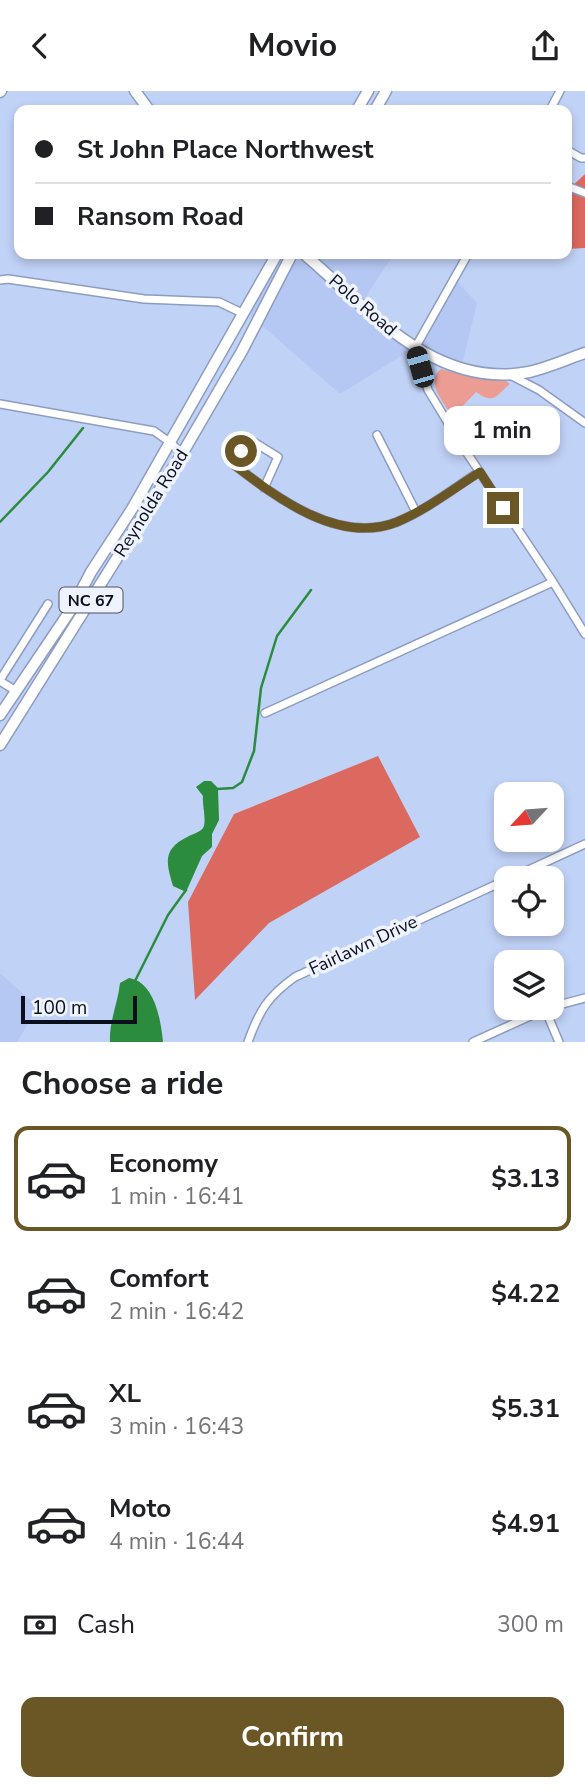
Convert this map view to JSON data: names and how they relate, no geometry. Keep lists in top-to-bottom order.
{
  "streets": {
    "main road": ["Polo Road", "Reynolda Road", "NC 67"],
    "street": ["Fairlawn Drive"]
  },
  "scale_bar": "100 m",
  "north": "bottom left",
  "page": {
    "header": "Movio",
    "banner": ["St John Place Northwest", "Ransom Road"],
    "bubble": "1 min",
    "scale": "100 m",
    "heading": "Choose a ride",
    "list": [
      {
        "name": "Economy",
        "note": "1 min · 16:41",
        "value": "$3.13"
      },
      {
        "name": "Comfort",
        "note": "2 min · 16:42",
        "value": "$4.22"
      },
      {
        "name": "XL",
        "note": "3 min · 16:43",
        "value": "$5.31"
      },
      {
        "name": "Moto",
        "note": "4 min · 16:44",
        "value": "$4.91"
      }
    ],
    "pay": ["Cash", "300 m"],
    "buttons": "Confirm"
  }
}
